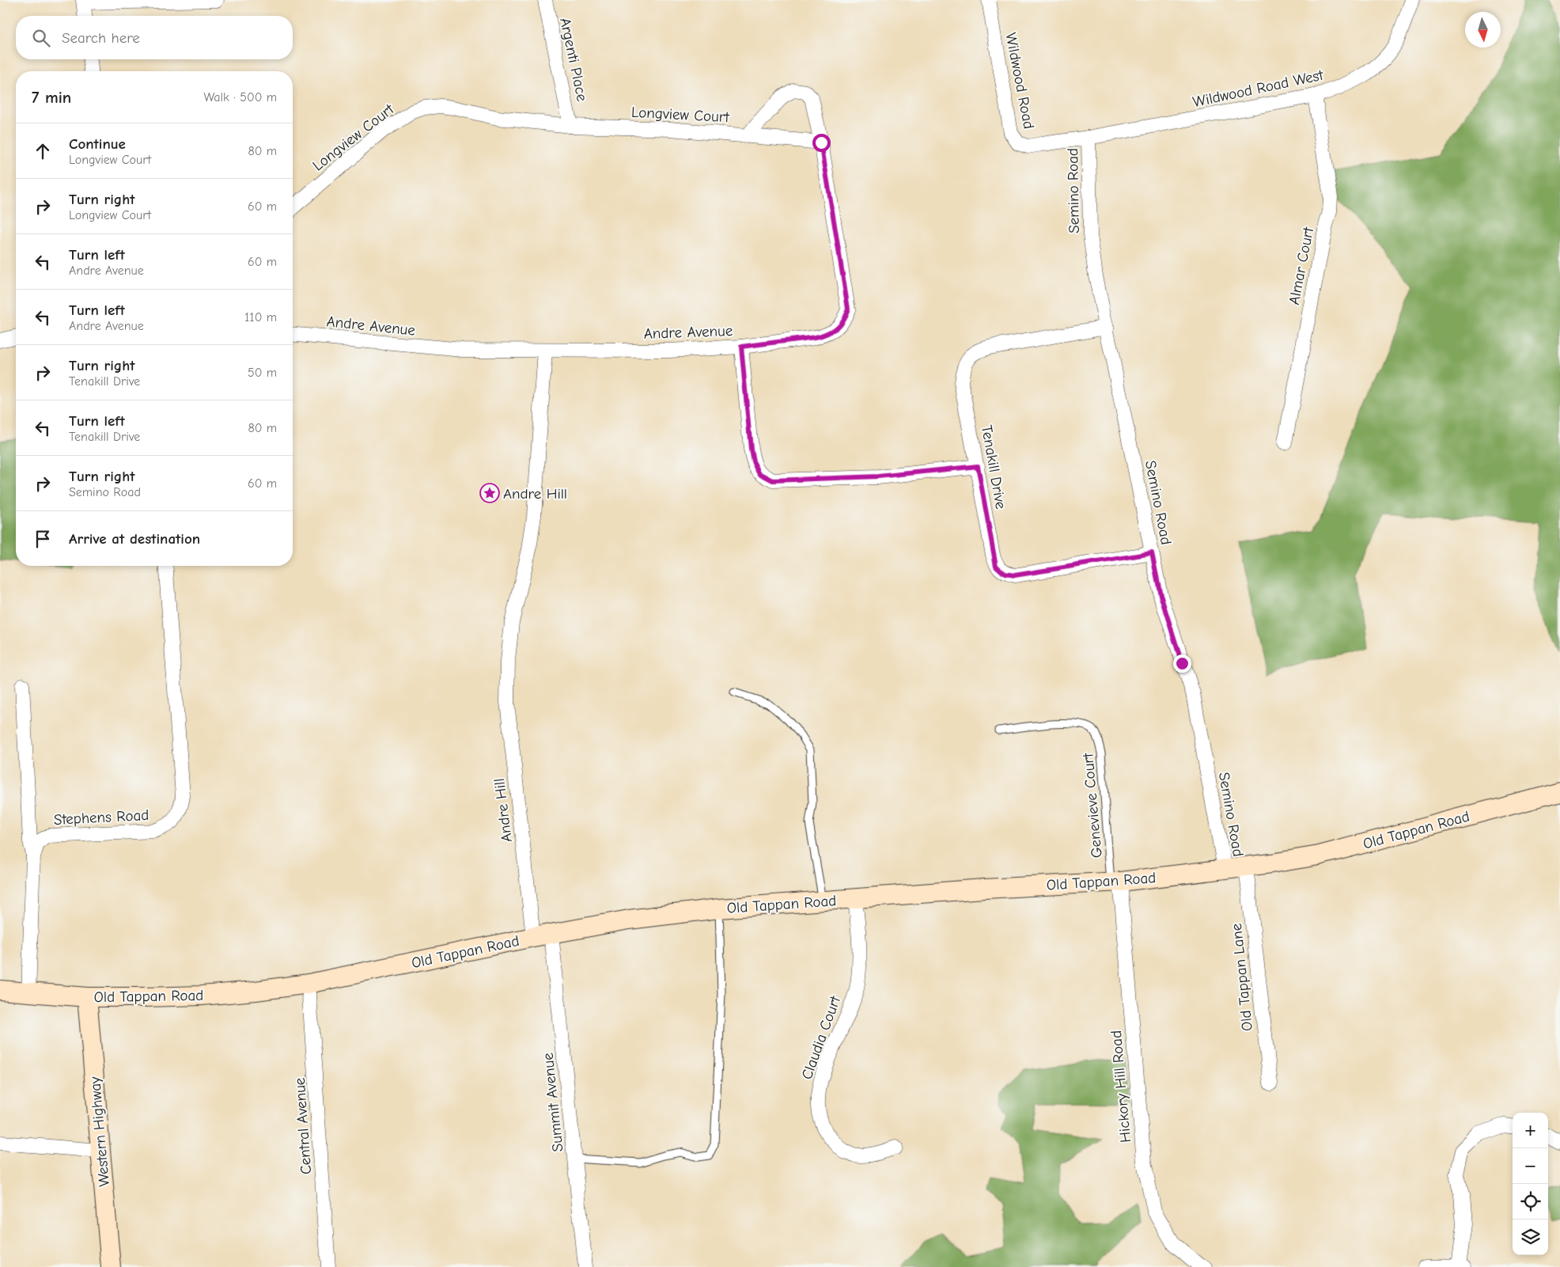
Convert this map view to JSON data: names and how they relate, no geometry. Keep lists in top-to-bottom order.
{
  "streets": {
    "main road": ["Old Tappan Road", "Western Highway"],
    "street": [
      "Argenti Place",
      "Wildwood Road",
      "Wildwood Road West",
      "Longview Court",
      "Semino Road",
      "Almar Court",
      "Andre Avenue",
      "Tenakill Drive",
      "Andre Hill",
      "Stephens Road",
      "Old Tappan Lane",
      "Claudia Court",
      "Hickory Hill Road",
      "Summit Avenue",
      "Central Avenue"
    ],
    "lane": ["Genevieve Court"]
  },
  "crossings": [
    ["Argenti Place", "Longview Court"],
    ["Wildwood Road", "Wildwood Road West"],
    ["Wildwood Road", "Semino Road"],
    ["Wildwood Road West", "Semino Road"],
    ["Wildwood Road West", "Almar Court"],
    ["Semino Road", "Tenakill Drive"],
    ["Semino Road", "Old Tappan Road"],
    ["Andre Avenue", "Tenakill Drive"],
    ["Andre Avenue", "Andre Hill"],
    ["Genevieve Court", "Old Tappan Road"],
    ["Genevieve Court", "Hickory Hill Road"],
    ["Andre Hill", "Old Tappan Road"],
    ["Andre Hill", "Summit Avenue"],
    ["Stephens Road", "Old Tappan Road"],
    ["Old Tappan Road", "Old Tappan Lane"],
    ["Old Tappan Road", "Claudia Court"],
    ["Old Tappan Road", "Hickory Hill Road"],
    ["Old Tappan Road", "Summit Avenue"],
    ["Old Tappan Road", "Central Avenue"],
    ["Old Tappan Road", "Western Highway"]
  ],
  "places": {
    "place": ["Andre Hill"]
  },
  "north": "bottom",
  "page": {
    "search": "Search here",
    "heading": ["7 min", "Walk · 500 m"],
    "list": [
      ["Continue", "Longview Court", "80 m"],
      ["Turn right", "Longview Court", "60 m"],
      ["Turn left", "Andre Avenue", "60 m"],
      ["Turn left", "Andre Avenue", "110 m"],
      ["Turn right", "Tenakill Drive", "50 m"],
      ["Turn left", "Tenakill Drive", "80 m"],
      ["Turn right", "Semino Road", "60 m"],
      "Arrive at destination"
    ],
    "map_buttons": ["+", "−"]
  }
}
